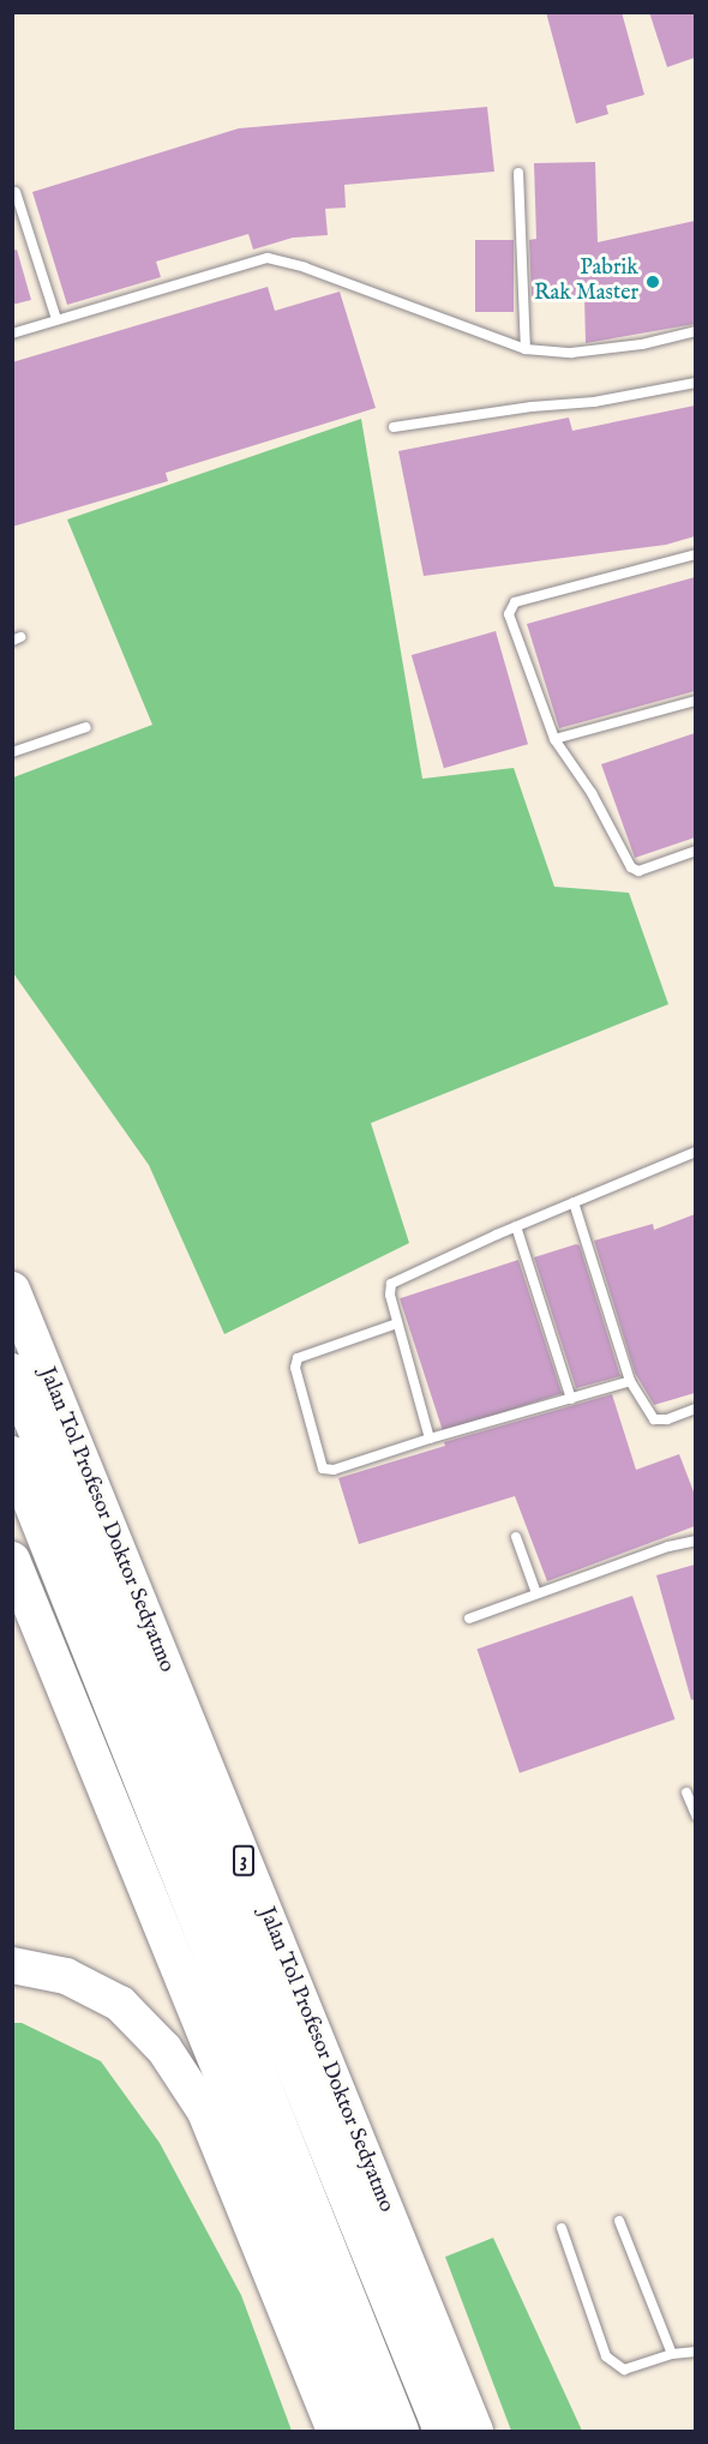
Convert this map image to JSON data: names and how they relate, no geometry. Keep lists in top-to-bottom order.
{
  "streets": {
    "highway": ["Jalan Tol Profesor Doktor Sedyatmo", "3"]
  },
  "places": ["Pabrik Rak Master"]
}
